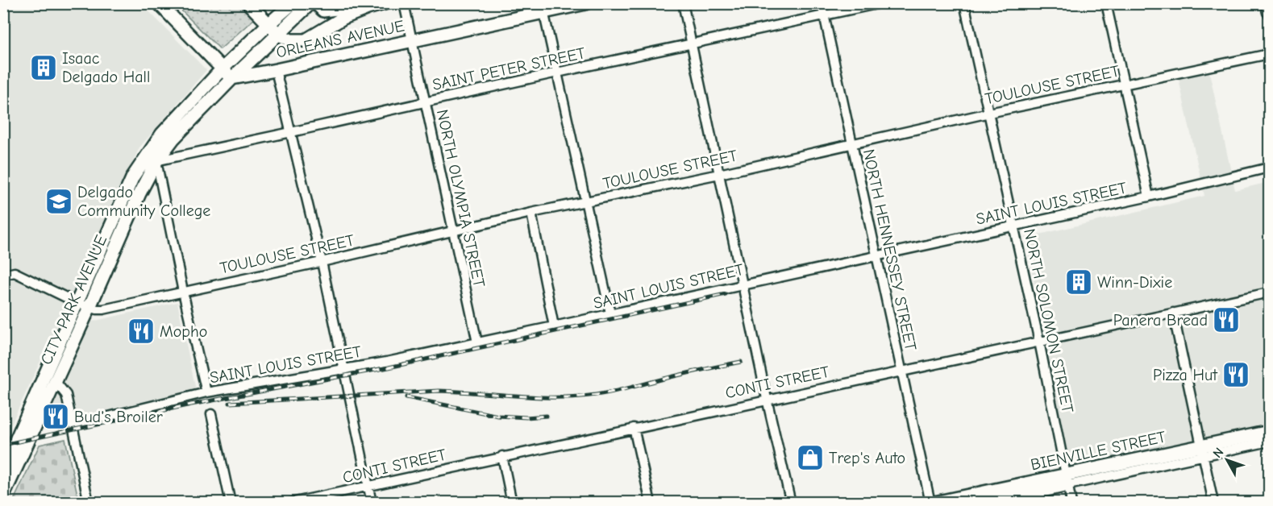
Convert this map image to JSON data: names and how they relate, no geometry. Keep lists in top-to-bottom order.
{
  "streets": {
    "main road": ["ORLEANS AVENUE", "CITY PARK AVENUE", "BIENVILLE STREET"],
    "street": [
      "SAINT PETER STREET",
      "TOULOUSE STREET",
      "NORTH OLYMPIA STREET",
      "SAINT LOUIS STREET",
      "NORTH HENNESSEY STREET",
      "NORTH SOLOMON STREET",
      "CONTI STREET"
    ]
  },
  "crossings": [
    ["ORLEANS AVENUE", "NORTH OLYMPIA STREET"],
    ["ORLEANS AVENUE", "CITY PARK AVENUE"],
    ["SAINT PETER STREET", "NORTH OLYMPIA STREET"],
    ["SAINT PETER STREET", "NORTH HENNESSEY STREET"],
    ["SAINT PETER STREET", "CITY PARK AVENUE"],
    ["TOULOUSE STREET", "NORTH OLYMPIA STREET"],
    ["TOULOUSE STREET", "NORTH HENNESSEY STREET"],
    ["TOULOUSE STREET", "CITY PARK AVENUE"],
    ["TOULOUSE STREET", "NORTH SOLOMON STREET"],
    ["NORTH OLYMPIA STREET", "SAINT LOUIS STREET"],
    ["SAINT LOUIS STREET", "NORTH HENNESSEY STREET"],
    ["SAINT LOUIS STREET", "NORTH SOLOMON STREET"],
    ["NORTH HENNESSEY STREET", "CONTI STREET"],
    ["NORTH HENNESSEY STREET", "BIENVILLE STREET"],
    ["NORTH SOLOMON STREET", "CONTI STREET"],
    ["NORTH SOLOMON STREET", "BIENVILLE STREET"]
  ],
  "places": {
    "building": ["Isaac Delgado Hall", "Winn-Dixie"],
    "school or university": ["Delgado Community College"],
    "restaurant": [
      "Panera Bread",
      "Mopho",
      "Pizza Hut",
      "Bud's Broiler"
    ],
    "shop": ["Trep's Auto"]
  },
  "north": "top left"
}
